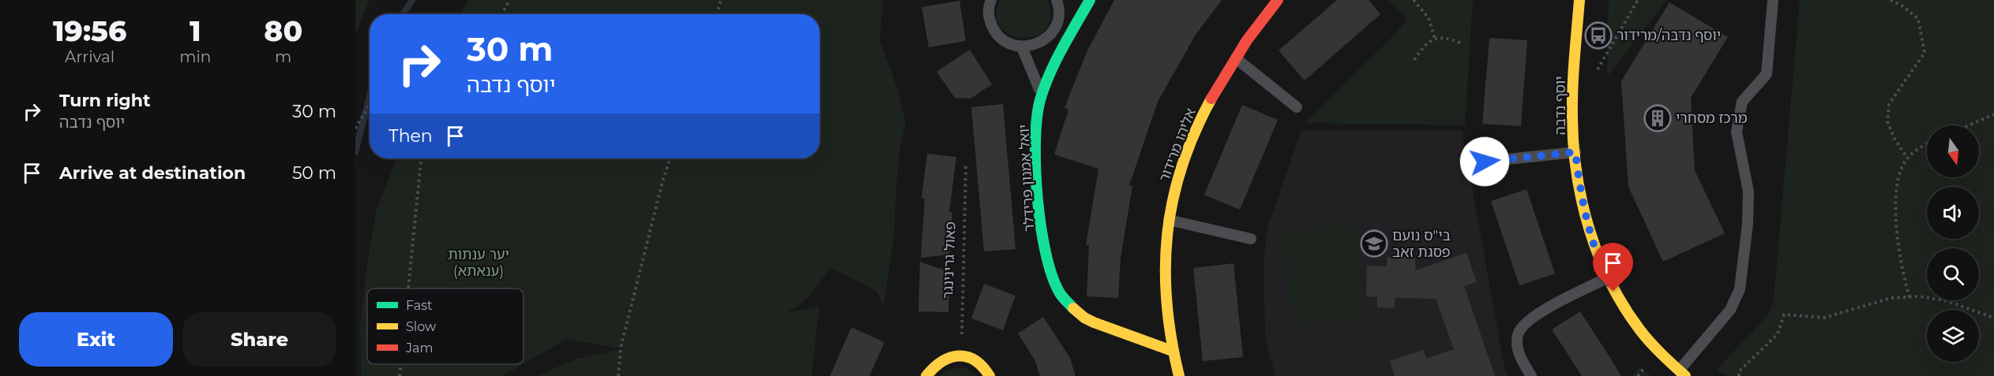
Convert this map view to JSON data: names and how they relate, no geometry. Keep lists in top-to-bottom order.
{
  "streets": {
    "street": ["יוסף נדבה", "אליהו מרידור", "יואל אמנון פרידלר"],
    "path": ["פאול גרינינגר"]
  },
  "crossings": [
    ["אליהו מרידור", "יואל אמנון פרידלר"]
  ],
  "parks": ["יער ענתות (ענאתא)"],
  "places": {
    "bus stop": ["יוסף נדבה/מרידור"],
    "building": ["מרכז מסחרי"],
    "school or university": ["בי\"ס נועם פסגת זאב"]
  },
  "legend": ["Fast", "Slow", "Jam"],
  "north": "bottom",
  "page": {
    "eta": [
      "19:56",
      "Arrival",
      "1",
      "min",
      "80",
      "m"
    ],
    "turn": ["30 m", "יוסף נדבה"],
    "list": [
      {
        "name": "Turn right",
        "note": "יוסף נדבה",
        "value": "30 m"
      },
      {
        "name": "Arrive at destination",
        "value": "50 m"
      }
    ],
    "then": "Then",
    "buttons": ["Exit", "Share"]
  }
}
